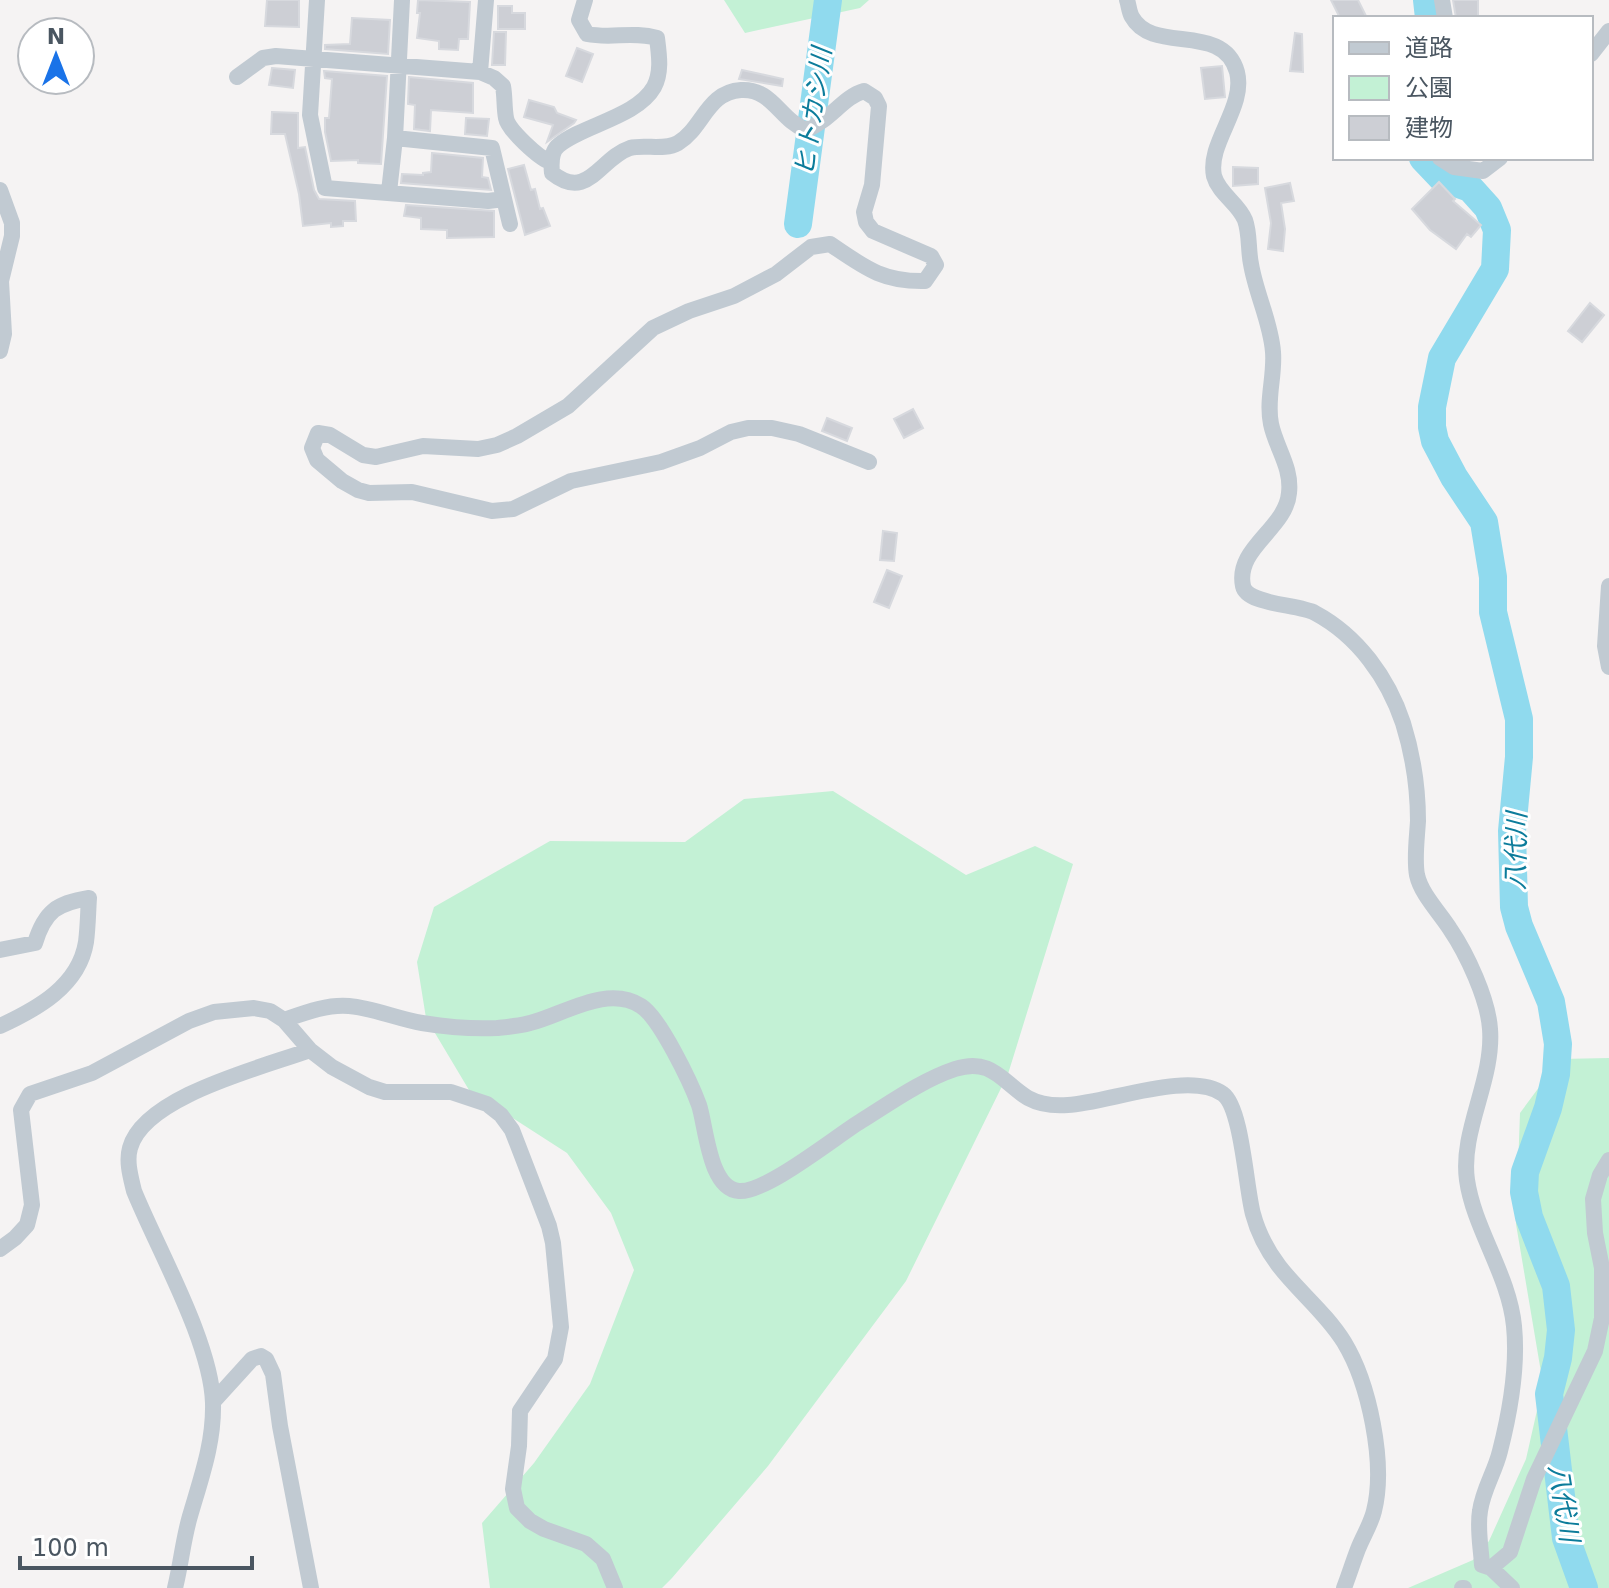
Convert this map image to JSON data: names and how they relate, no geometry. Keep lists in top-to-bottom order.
{
  "water": ["ヒトカシ川", "八代川"],
  "legend": ["道路", "公園", "建物"],
  "scale_bar": "100 m",
  "north": "top"
}
